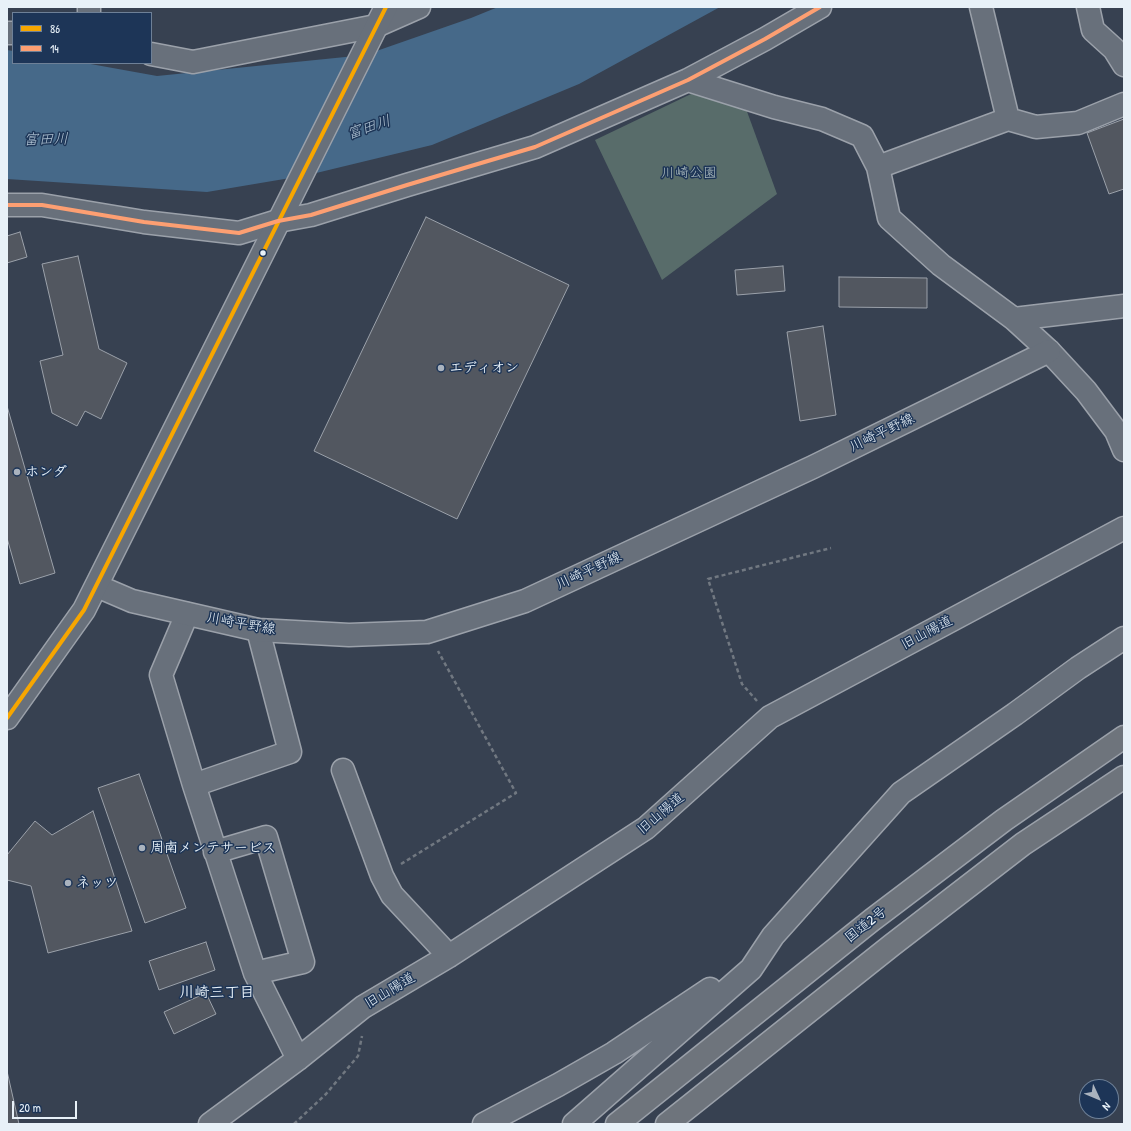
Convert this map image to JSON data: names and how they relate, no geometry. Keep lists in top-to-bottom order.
{
  "streets": {
    "highway": ["国道2号"],
    "street": ["川崎平野線", "旧山陽道"]
  },
  "districts": ["川崎三丁目"],
  "water": ["富田川"],
  "parks": ["川崎公園"],
  "places": [
    "エディオン",
    "ホンダ",
    "周南メンテサービス",
    "ネッツ"
  ],
  "lines": ["transit line 86", "transit line 14"],
  "legend": ["86", "14"],
  "scale_bar": "20 m",
  "north": "bottom right"
}
